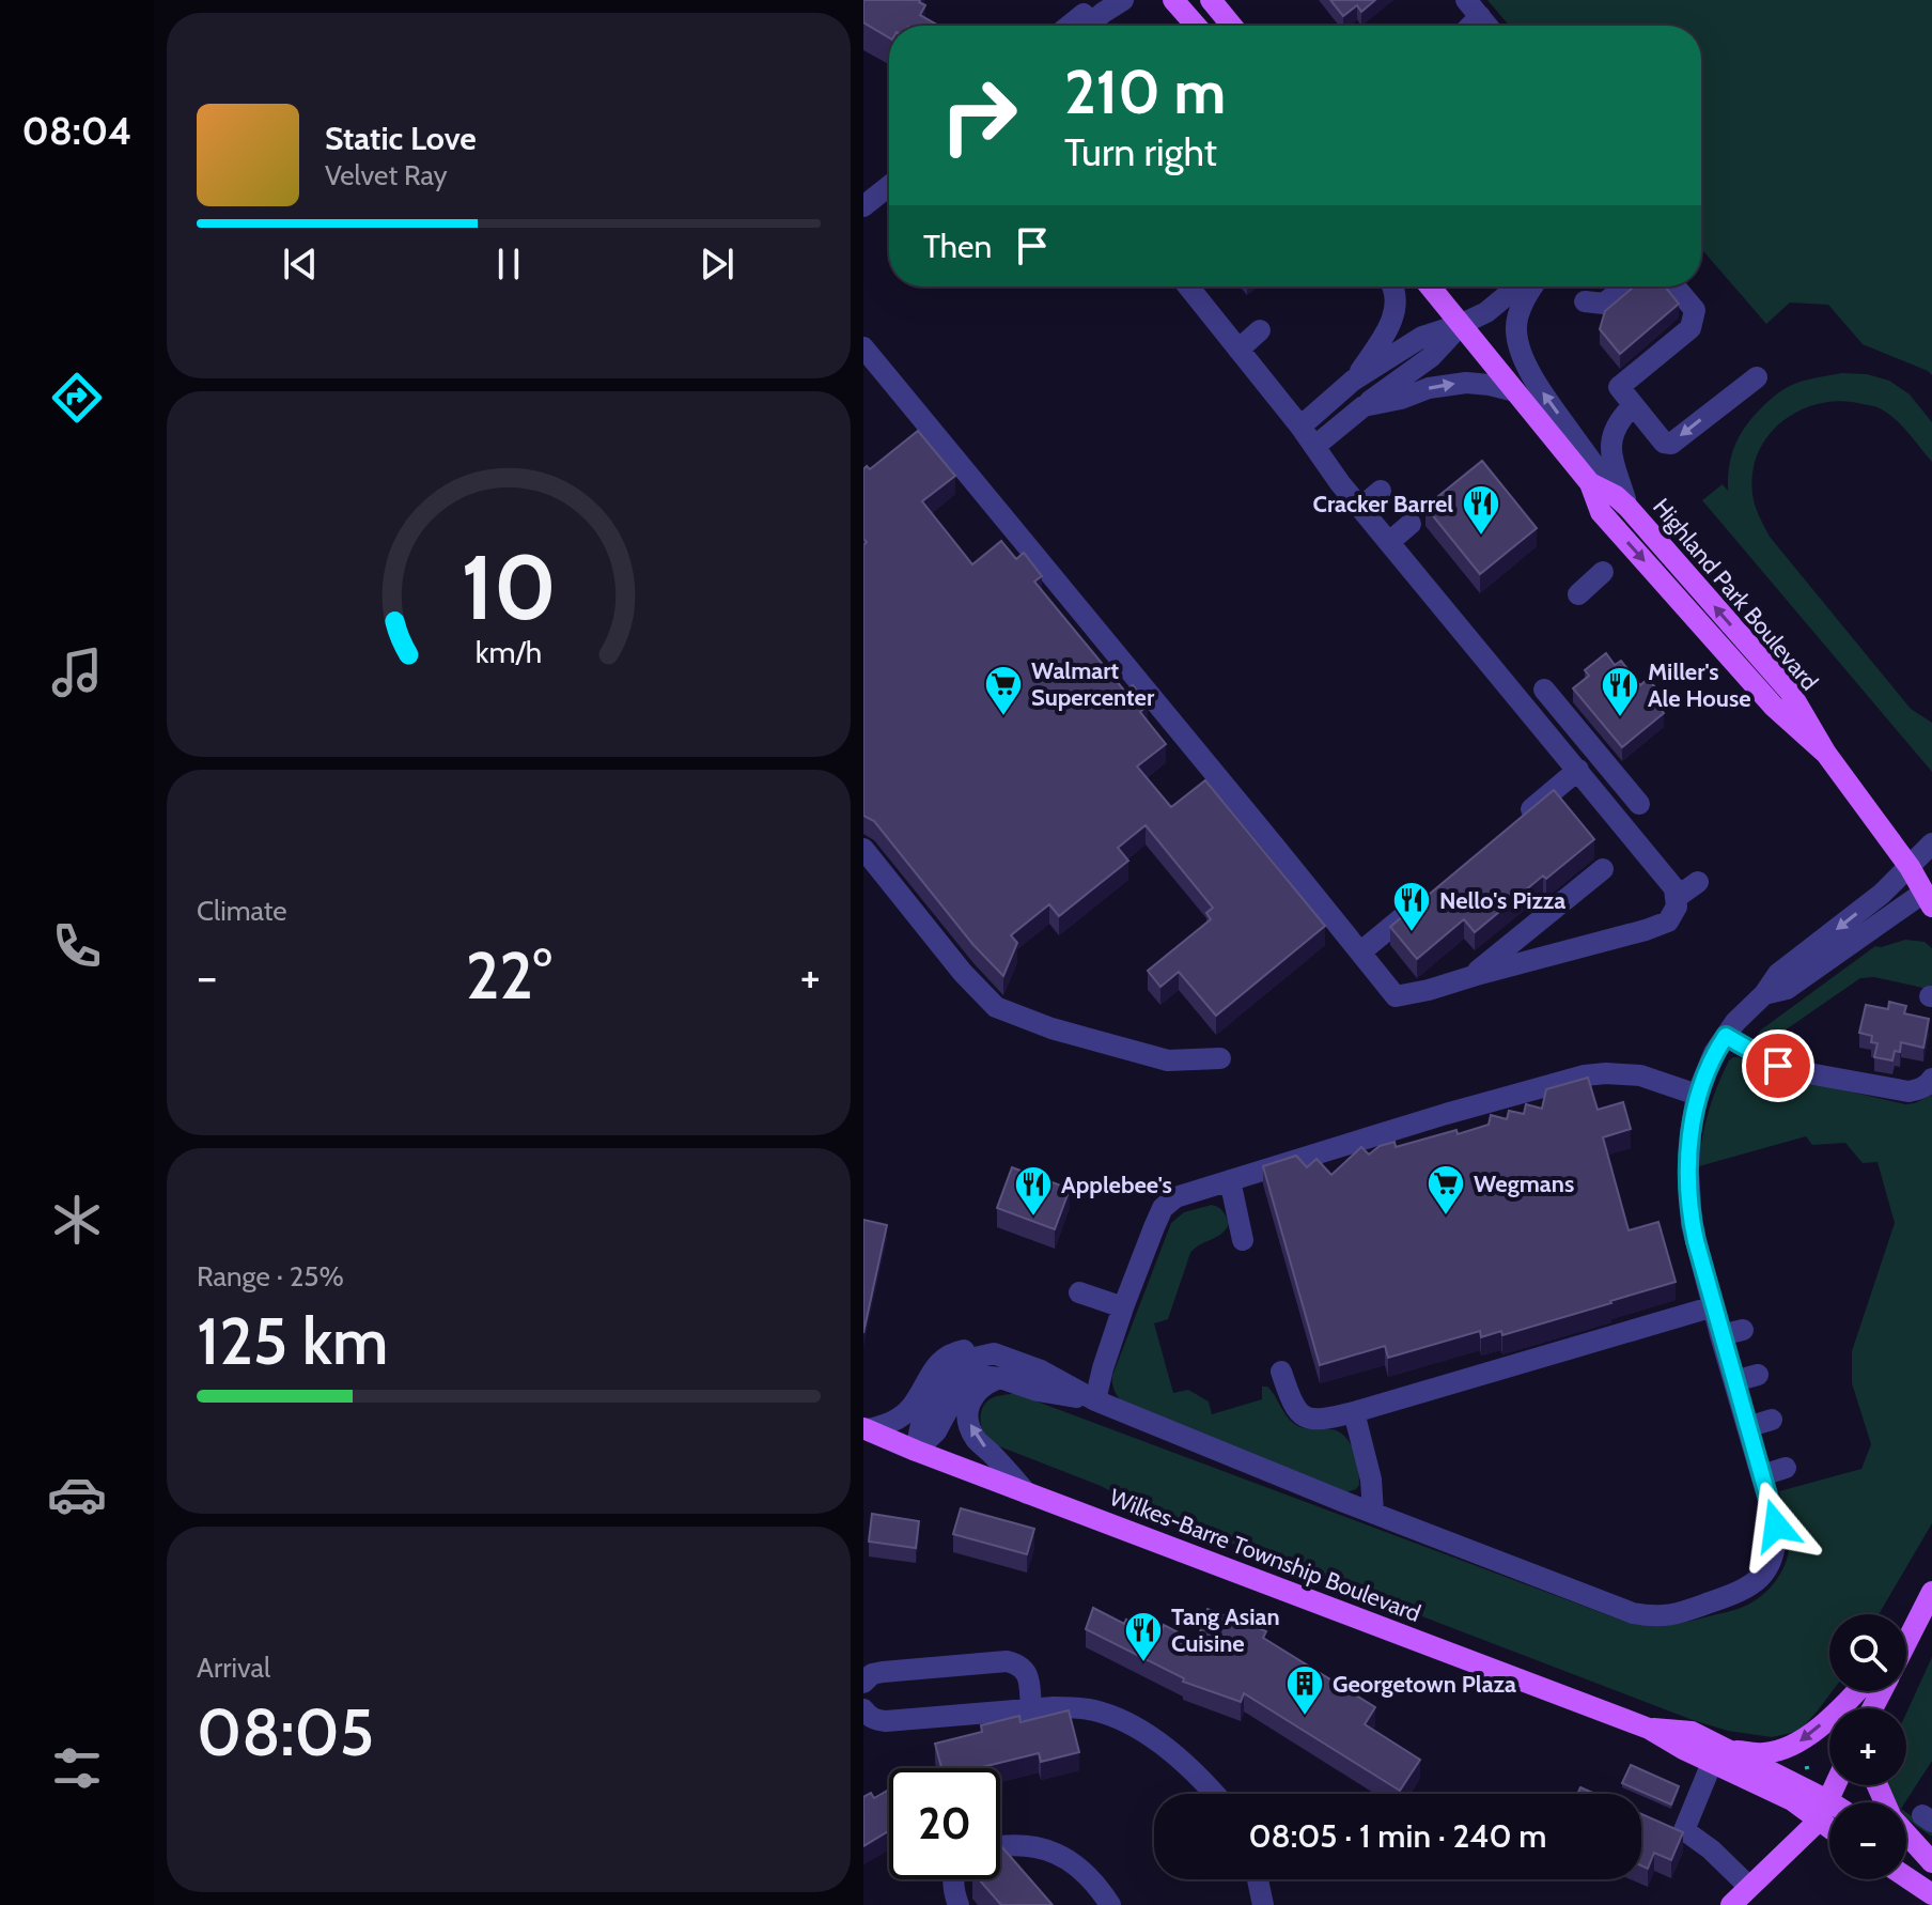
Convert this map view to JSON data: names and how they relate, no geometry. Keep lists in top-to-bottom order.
{
  "streets": {
    "main road": ["Highland Park Boulevard", "Wilkes-Barre Township Boulevard"]
  },
  "places": {
    "restaurant": [
      "Cracker Barrel",
      "Miller's Ale House",
      "Nello's Pizza",
      "Applebee's",
      "Tang Asian Cuisine"
    ],
    "supermarket": ["Walmart Supercenter", "Wegmans"],
    "building": ["Georgetown Plaza"]
  },
  "page": {
    "tabs": "08:04",
    "turn": ["210 m", "Turn right"],
    "song": ["Static Love", "Velvet Ray"],
    "then": "Then",
    "tile": [
      "Climate",
      ["Range · 25%", "125 km"],
      ["Arrival", "08:05"]
    ],
    "heat": ["−", "22°", "+"],
    "map_buttons": ["+", "−"],
    "limit": "20",
    "trip": "08:05 · 1 min · 240 m",
    "gauge": ["10", "km/h"]
  }
}
